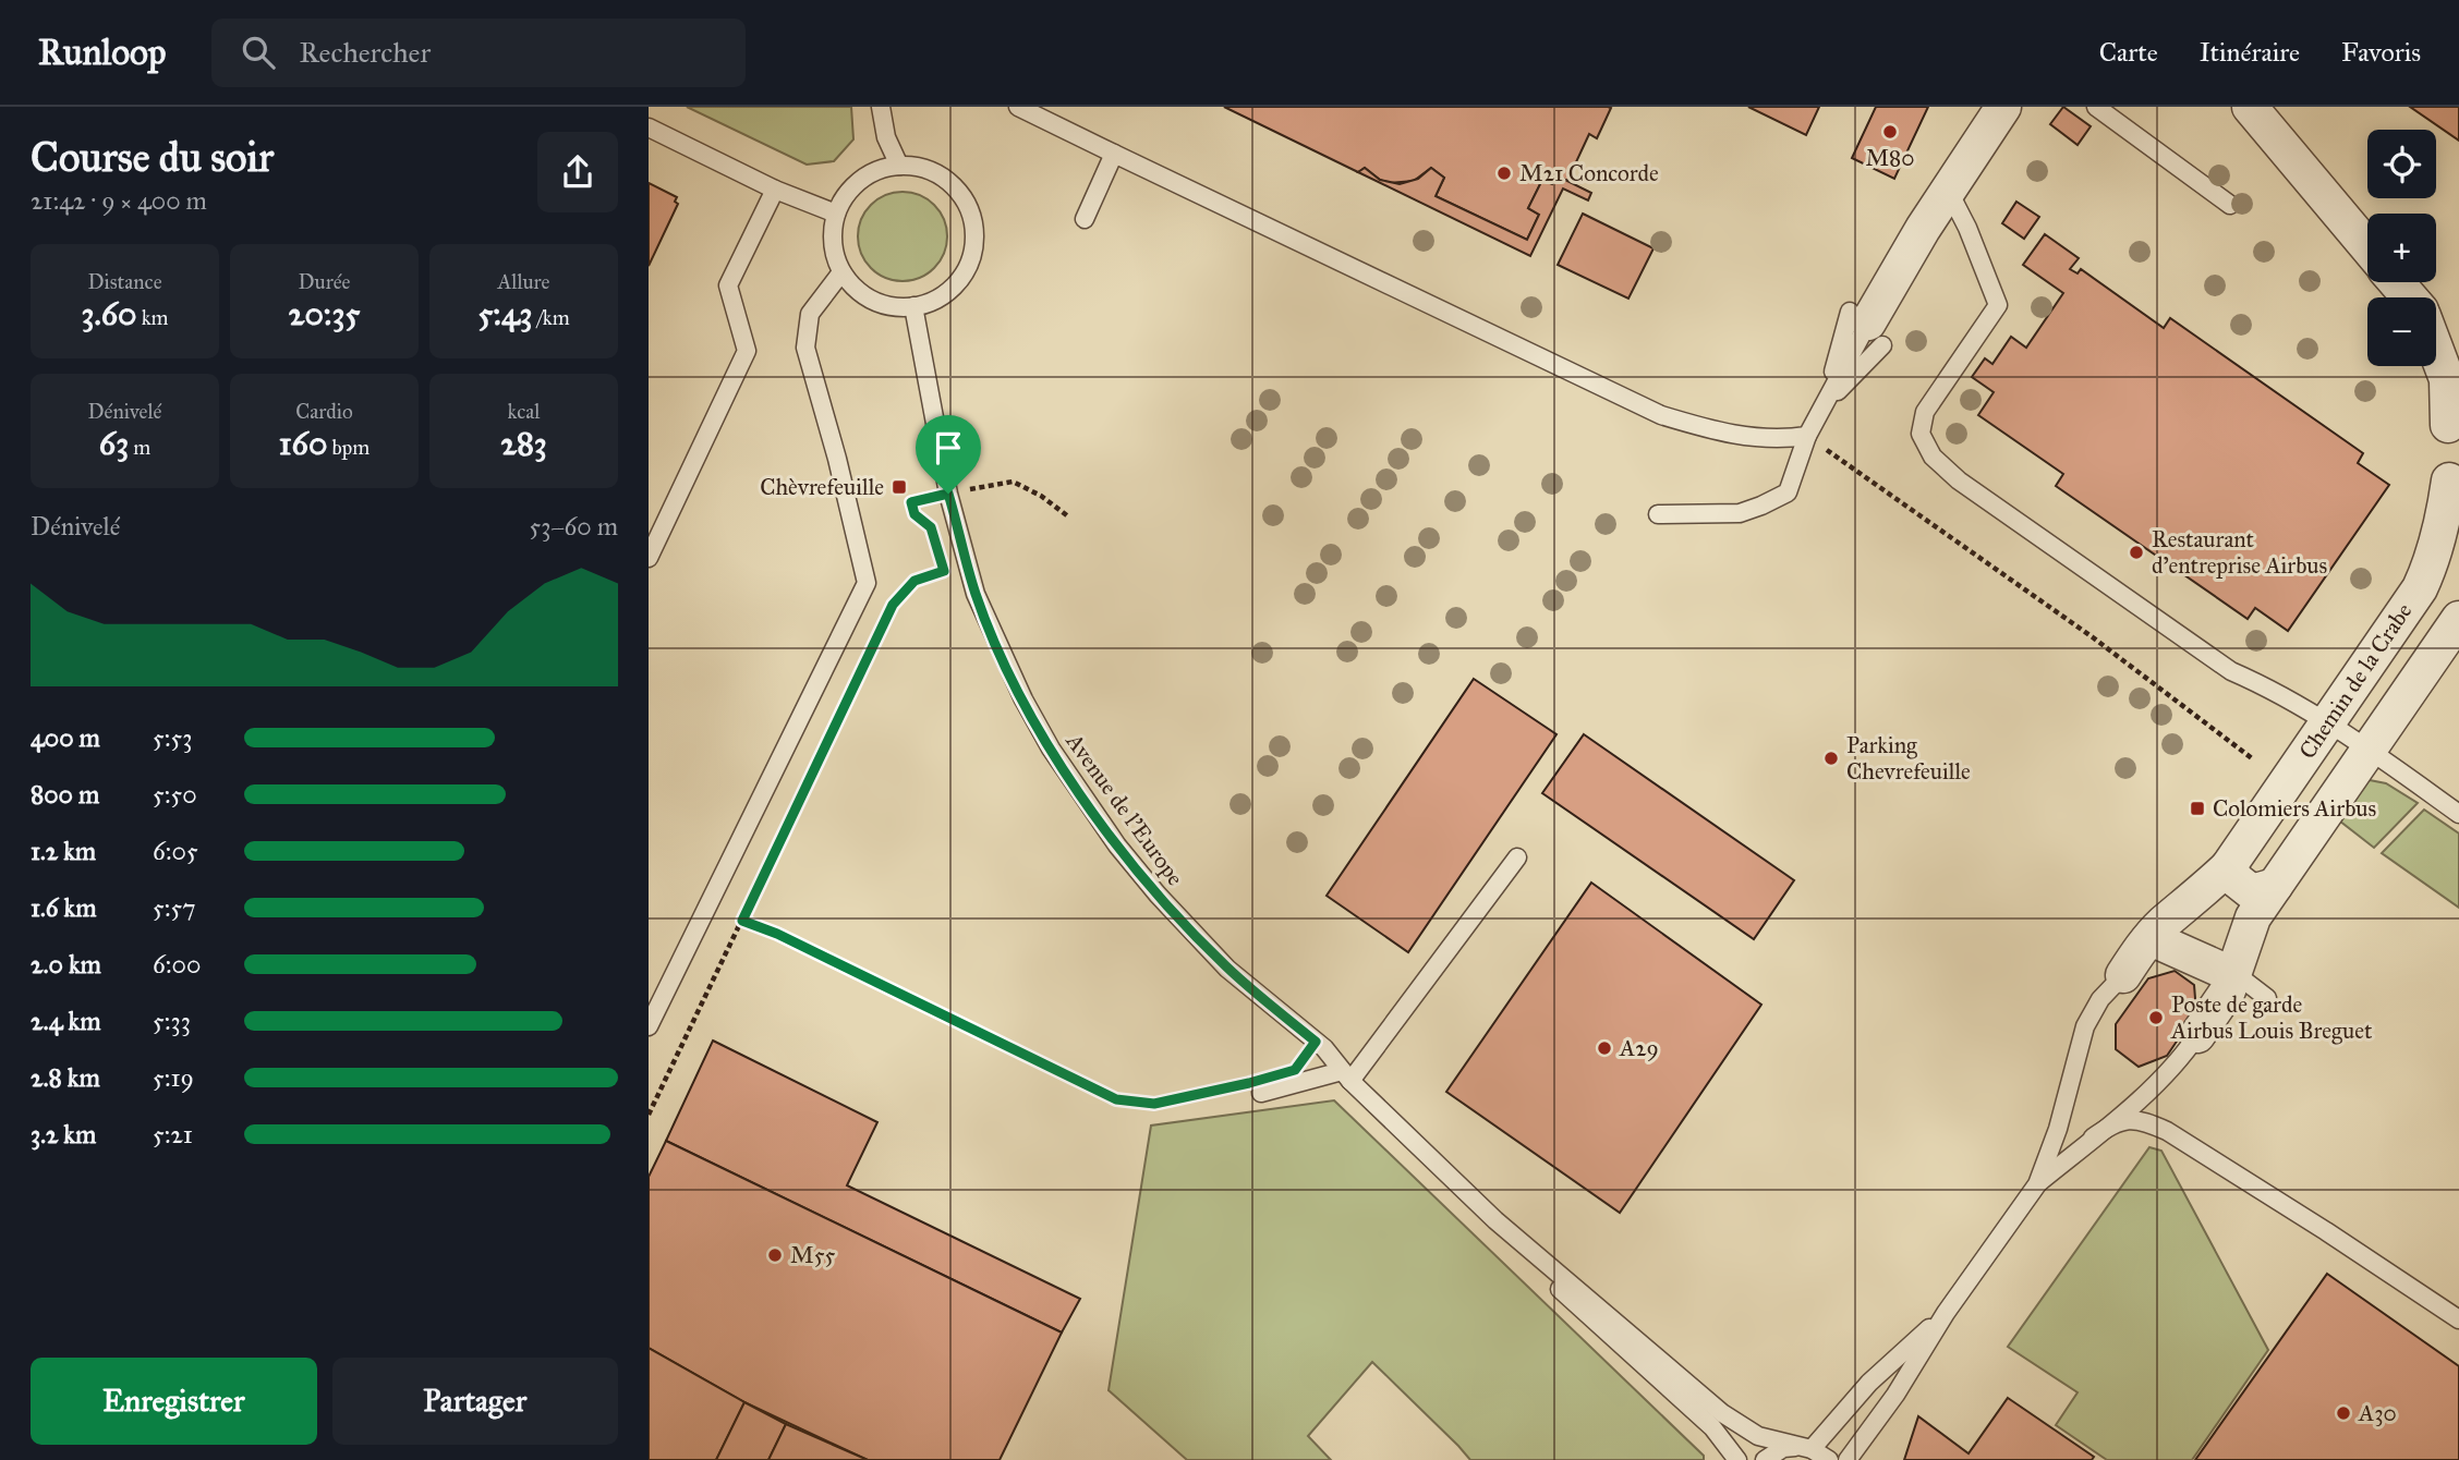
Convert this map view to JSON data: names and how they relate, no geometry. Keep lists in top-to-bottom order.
{
  "streets": {
    "street": ["Chemin de la Crabe"],
    "lane": ["Avenue de l'Europe"]
  },
  "places": {
    "other": [
      "M80",
      "M21 Concorde",
      "Restaurant d'entreprise Airbus",
      "Parking Chevrefeuille",
      "Poste de garde Airbus Louis Breguet",
      "A29",
      "M55",
      "A30"
    ],
    "transit": ["Chèvrefeuille", "Colomiers Airbus"]
  },
  "page": {
    "header": "Runloop",
    "search": "Rechercher",
    "nav": ["Carte", "Itinéraire", "Favoris"],
    "heading": ["Course du soir", "21:42 · 9 × 400 m"],
    "map_buttons": ["+", "−"],
    "stats": [
      ["Distance", "3.60 km"],
      ["Durée", "20:35"],
      ["Allure", "5:43 /km"],
      ["Dénivelé", "63 m"],
      ["Cardio", "160 bpm"],
      ["kcal", "283"]
    ],
    "chart": ["Dénivelé", "53–60 m"],
    "list": [
      {
        "name": "400 m",
        "note": "5:53"
      },
      {
        "name": "800 m",
        "note": "5:50"
      },
      {
        "name": "1.2 km",
        "note": "6:05"
      },
      {
        "name": "1.6 km",
        "note": "5:57"
      },
      {
        "name": "2.0 km",
        "note": "6:00"
      },
      {
        "name": "2.4 km",
        "note": "5:33"
      },
      {
        "name": "2.8 km",
        "note": "5:19"
      },
      {
        "name": "3.2 km",
        "note": "5:21"
      }
    ],
    "buttons": ["Enregistrer", "Partager"]
  }
}
